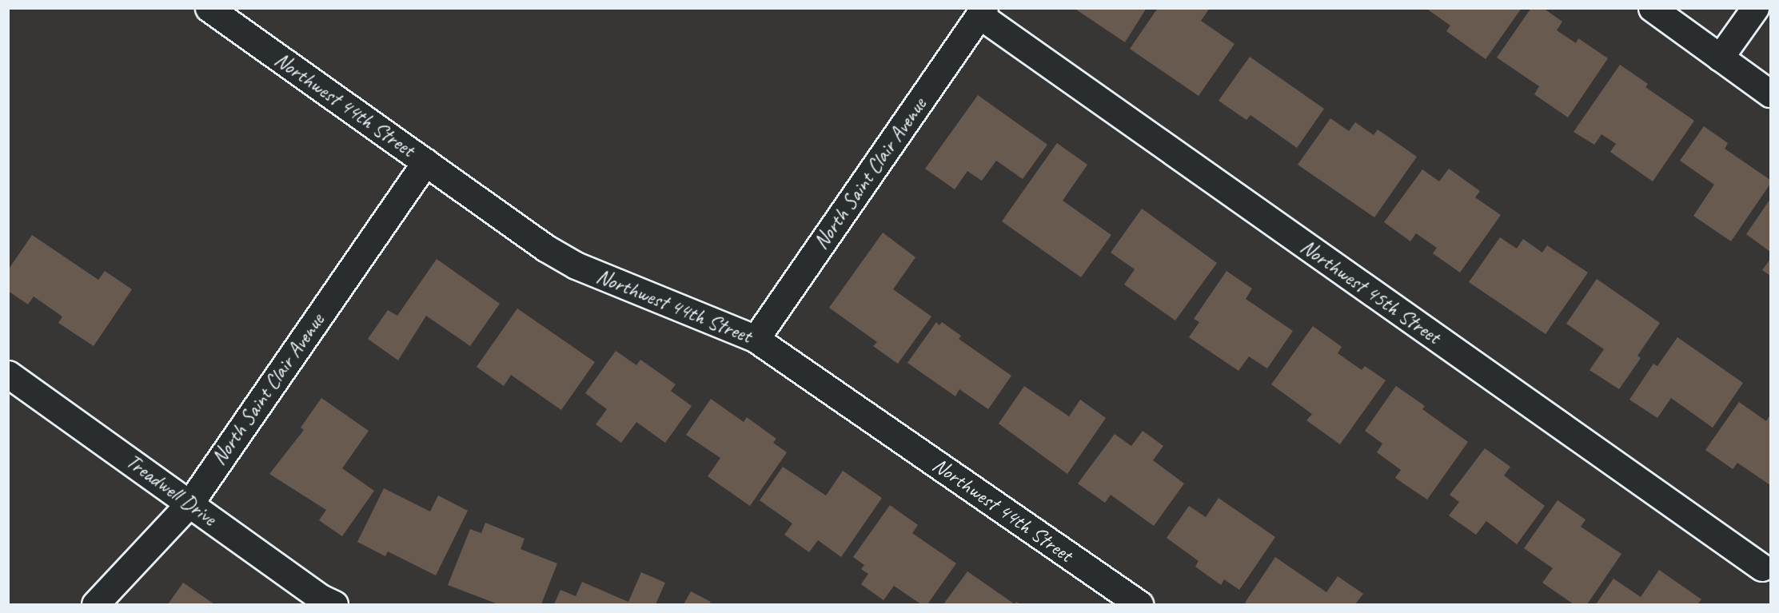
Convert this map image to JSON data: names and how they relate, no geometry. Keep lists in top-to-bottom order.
{
  "streets": {
    "street": [
      "Northwest 44th Street",
      "North Saint Clair Avenue",
      "Northwest 45th Street",
      "Treadwell Drive"
    ]
  },
  "crossings": [
    ["Northwest 44th Street", "North Saint Clair Avenue"],
    ["North Saint Clair Avenue", "Northwest 45th Street"],
    ["North Saint Clair Avenue", "Treadwell Drive"]
  ]
}
